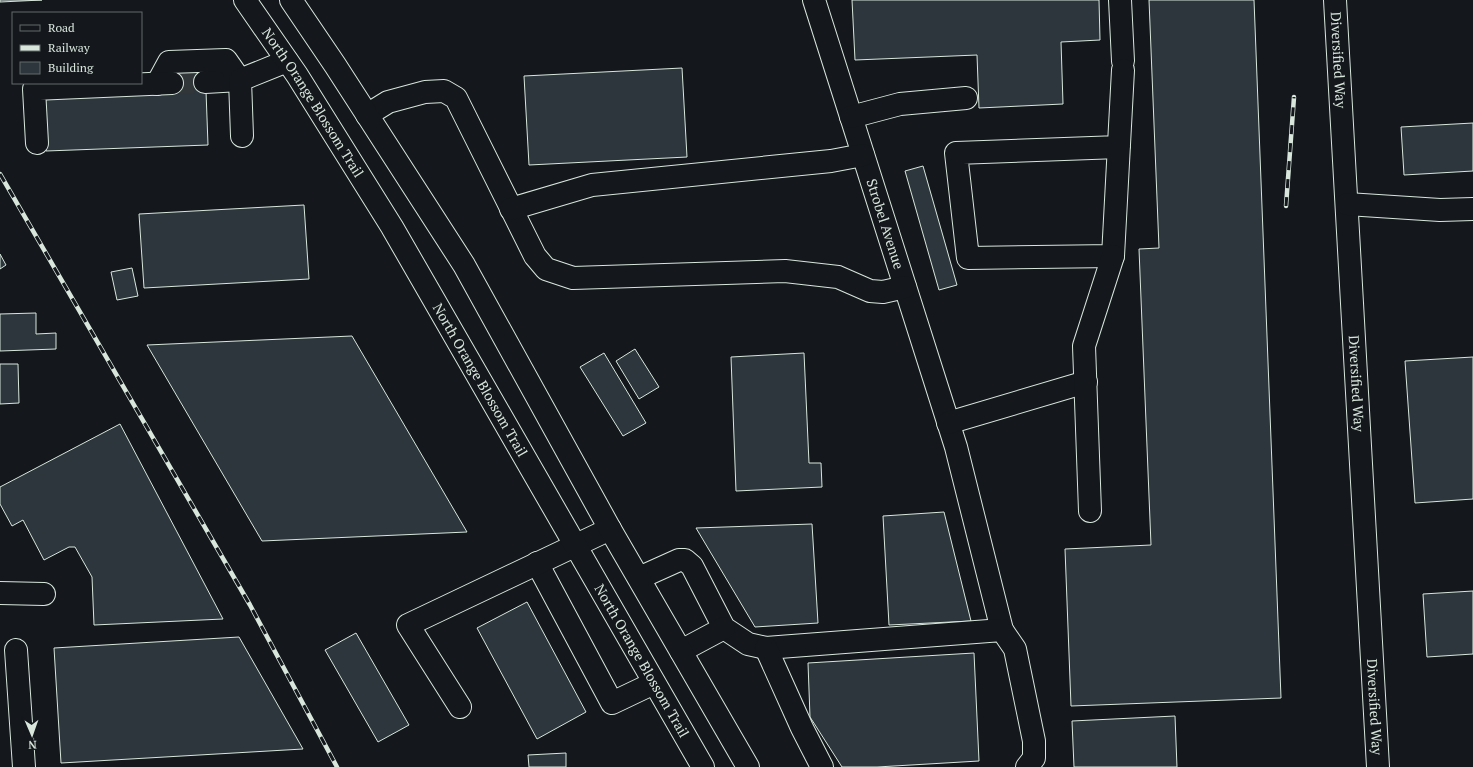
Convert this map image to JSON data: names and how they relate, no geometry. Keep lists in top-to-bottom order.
{
  "streets": {
    "main road": ["Diversified Way", "North Orange Blossom Trail", "Strobel Avenue"]
  },
  "legend": ["Road", "Railway", "Building"],
  "north": "bottom"
}
